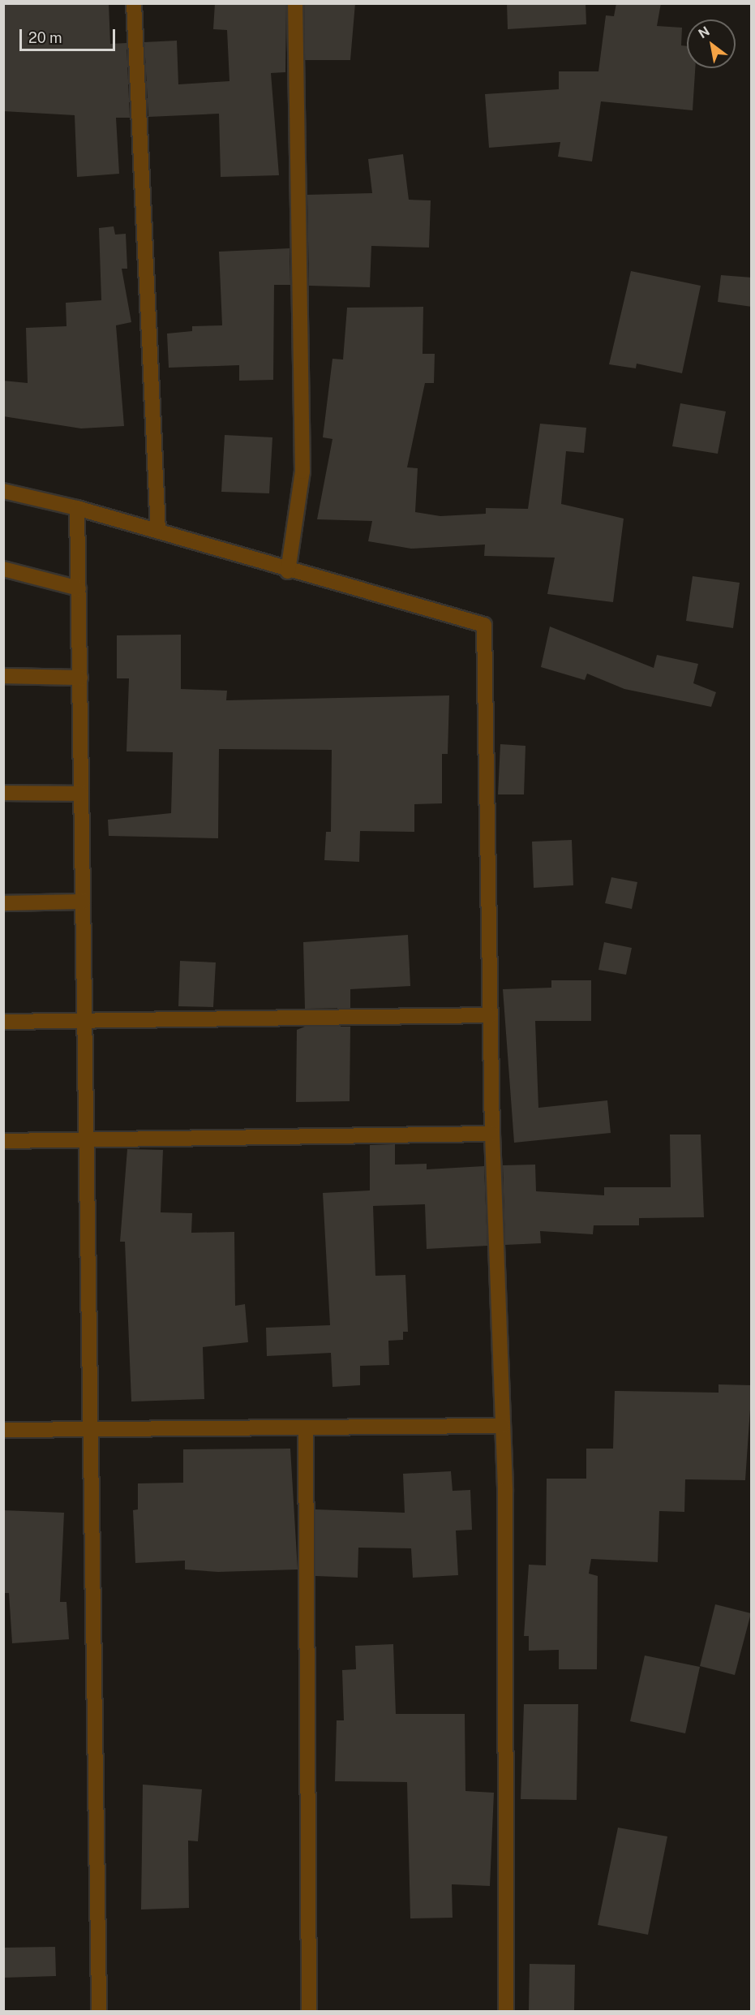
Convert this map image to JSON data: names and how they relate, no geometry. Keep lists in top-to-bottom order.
{
  "scale_bar": "20 m",
  "north": "top left"
}
